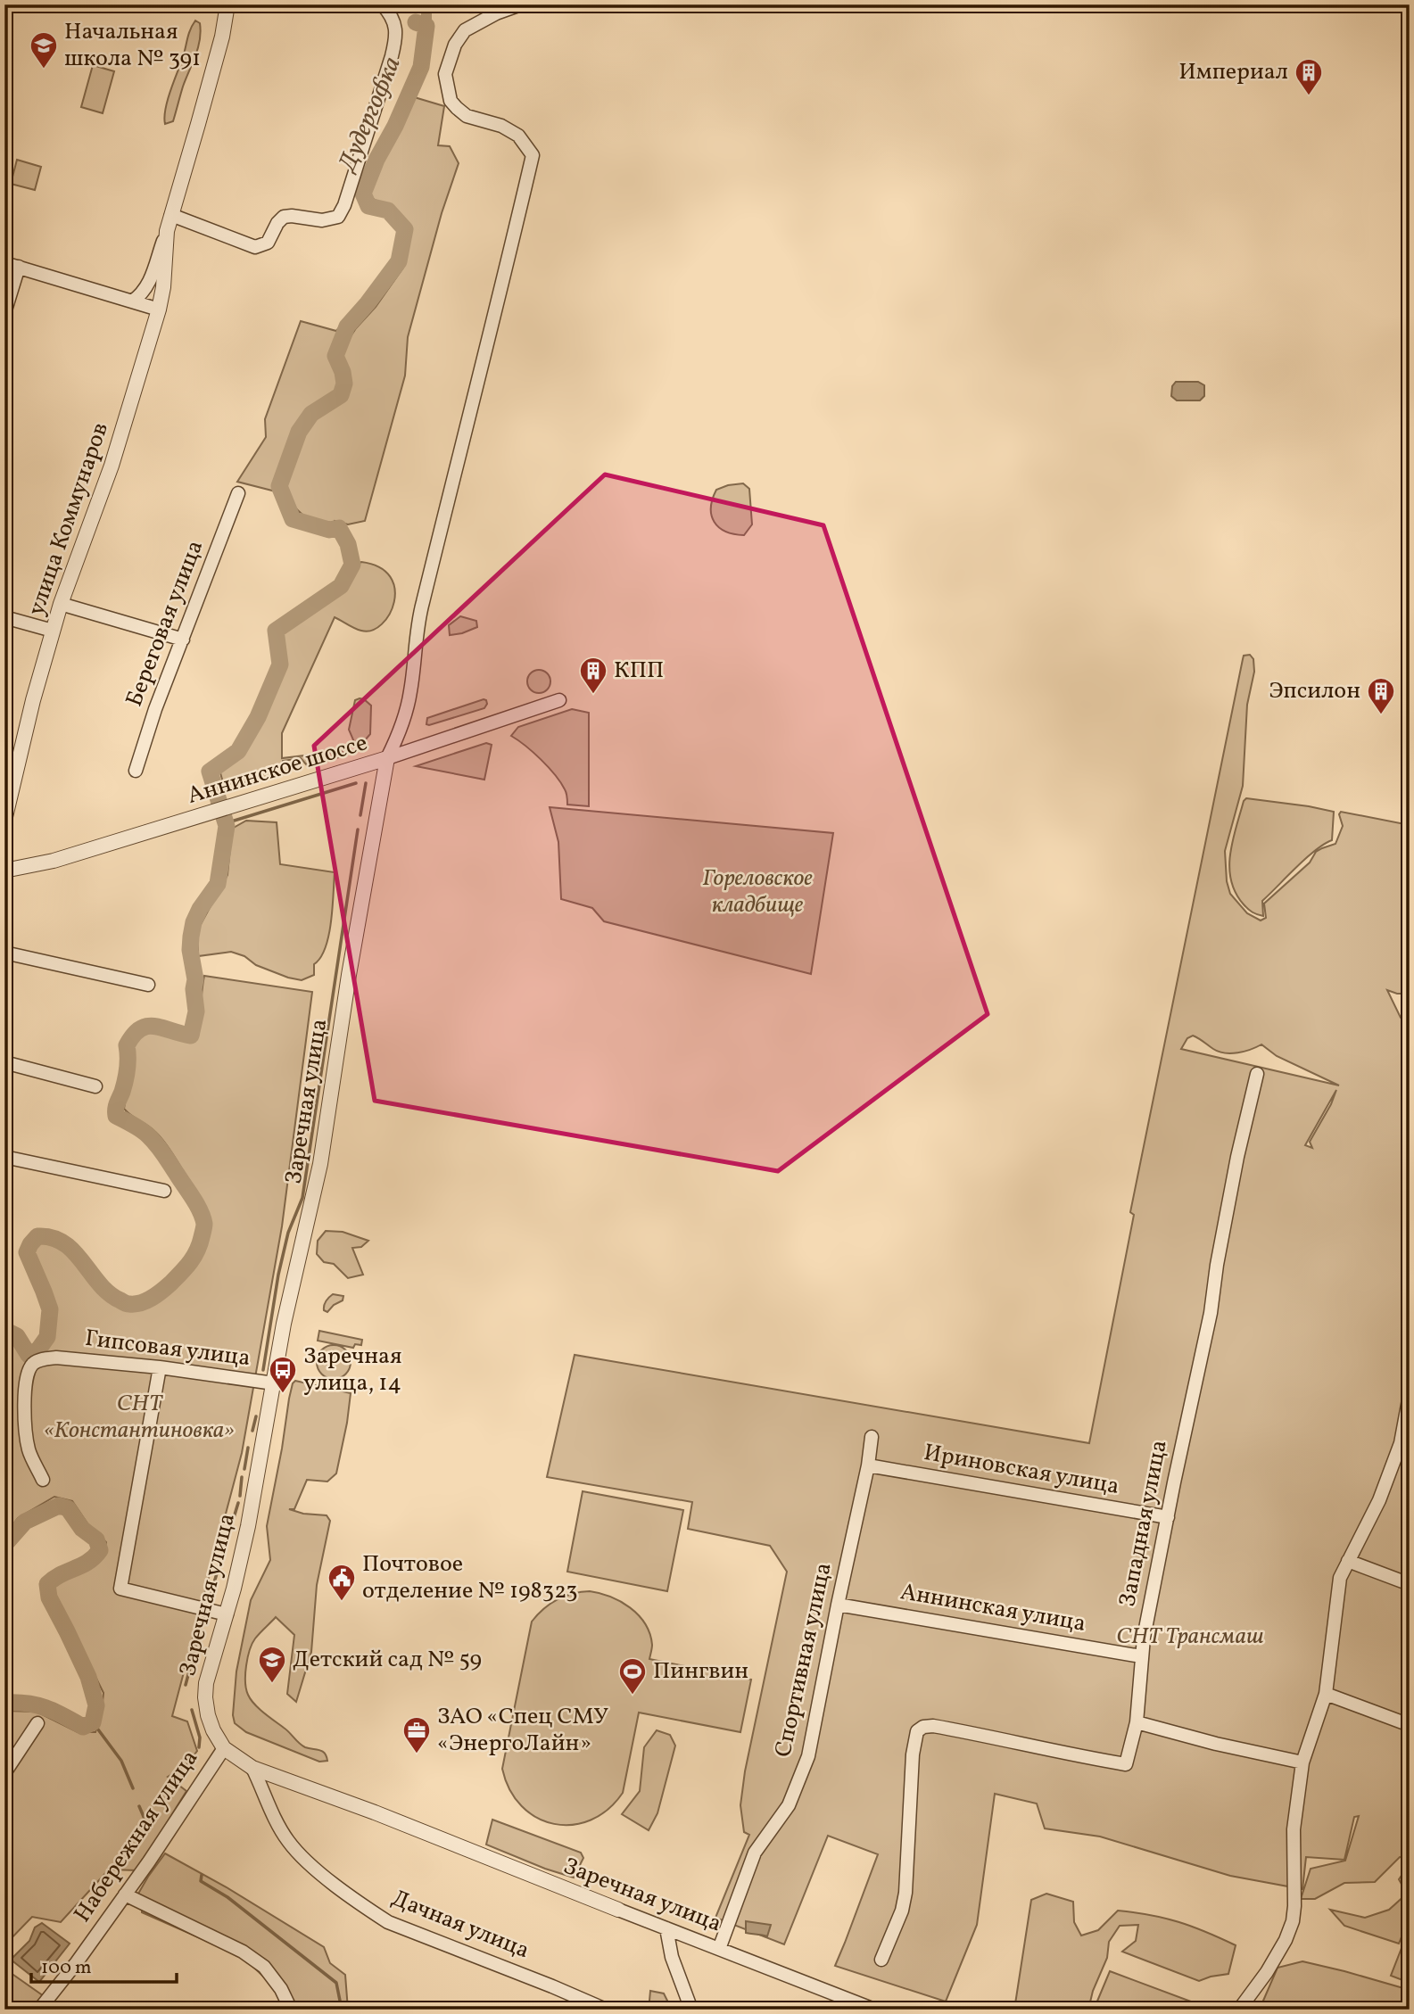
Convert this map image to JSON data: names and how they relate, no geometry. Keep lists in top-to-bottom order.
{
  "streets": {
    "street": [
      "улица Коммунаров",
      "Береговая улица",
      "Аннинское шоссе",
      "Заречная улица",
      "Гипсовая улица",
      "Ириновская улица",
      "Западная улица",
      "Аннинская улица",
      "Спортивная улица",
      "Набережная улица",
      "Дачная улица"
    ]
  },
  "crossings": [
    ["Аннинское шоссе", "Заречная улица"],
    ["Заречная улица", "Гипсовая улица"],
    ["Заречная улица", "Спортивная улица"],
    ["Заречная улица", "Набережная улица"],
    ["Заречная улица", "Дачная улица"],
    ["Ириновская улица", "Западная улица"],
    ["Ириновская улица", "Спортивная улица"],
    ["Западная улица", "Аннинская улица"],
    ["Аннинская улица", "Спортивная улица"]
  ],
  "water": ["Дудергофка"],
  "parks": ["Гореловское кладбище", "СНТ «Константиновка»", "СНТ Трансмаш"],
  "places": {
    "school or university": ["Начальная школа № 391", "Детский сад № 59"],
    "building": ["Империал", "КПП", "Эпсилон"],
    "bus stop": ["Заречная улица, 14"],
    "public building": ["Почтовое отделение № 198323"],
    "sports": ["Пингвин"],
    "office": ["ЗАО «Спец СМУ «ЭнергоЛайн»"]
  },
  "scale_bar": "100 m"
}
